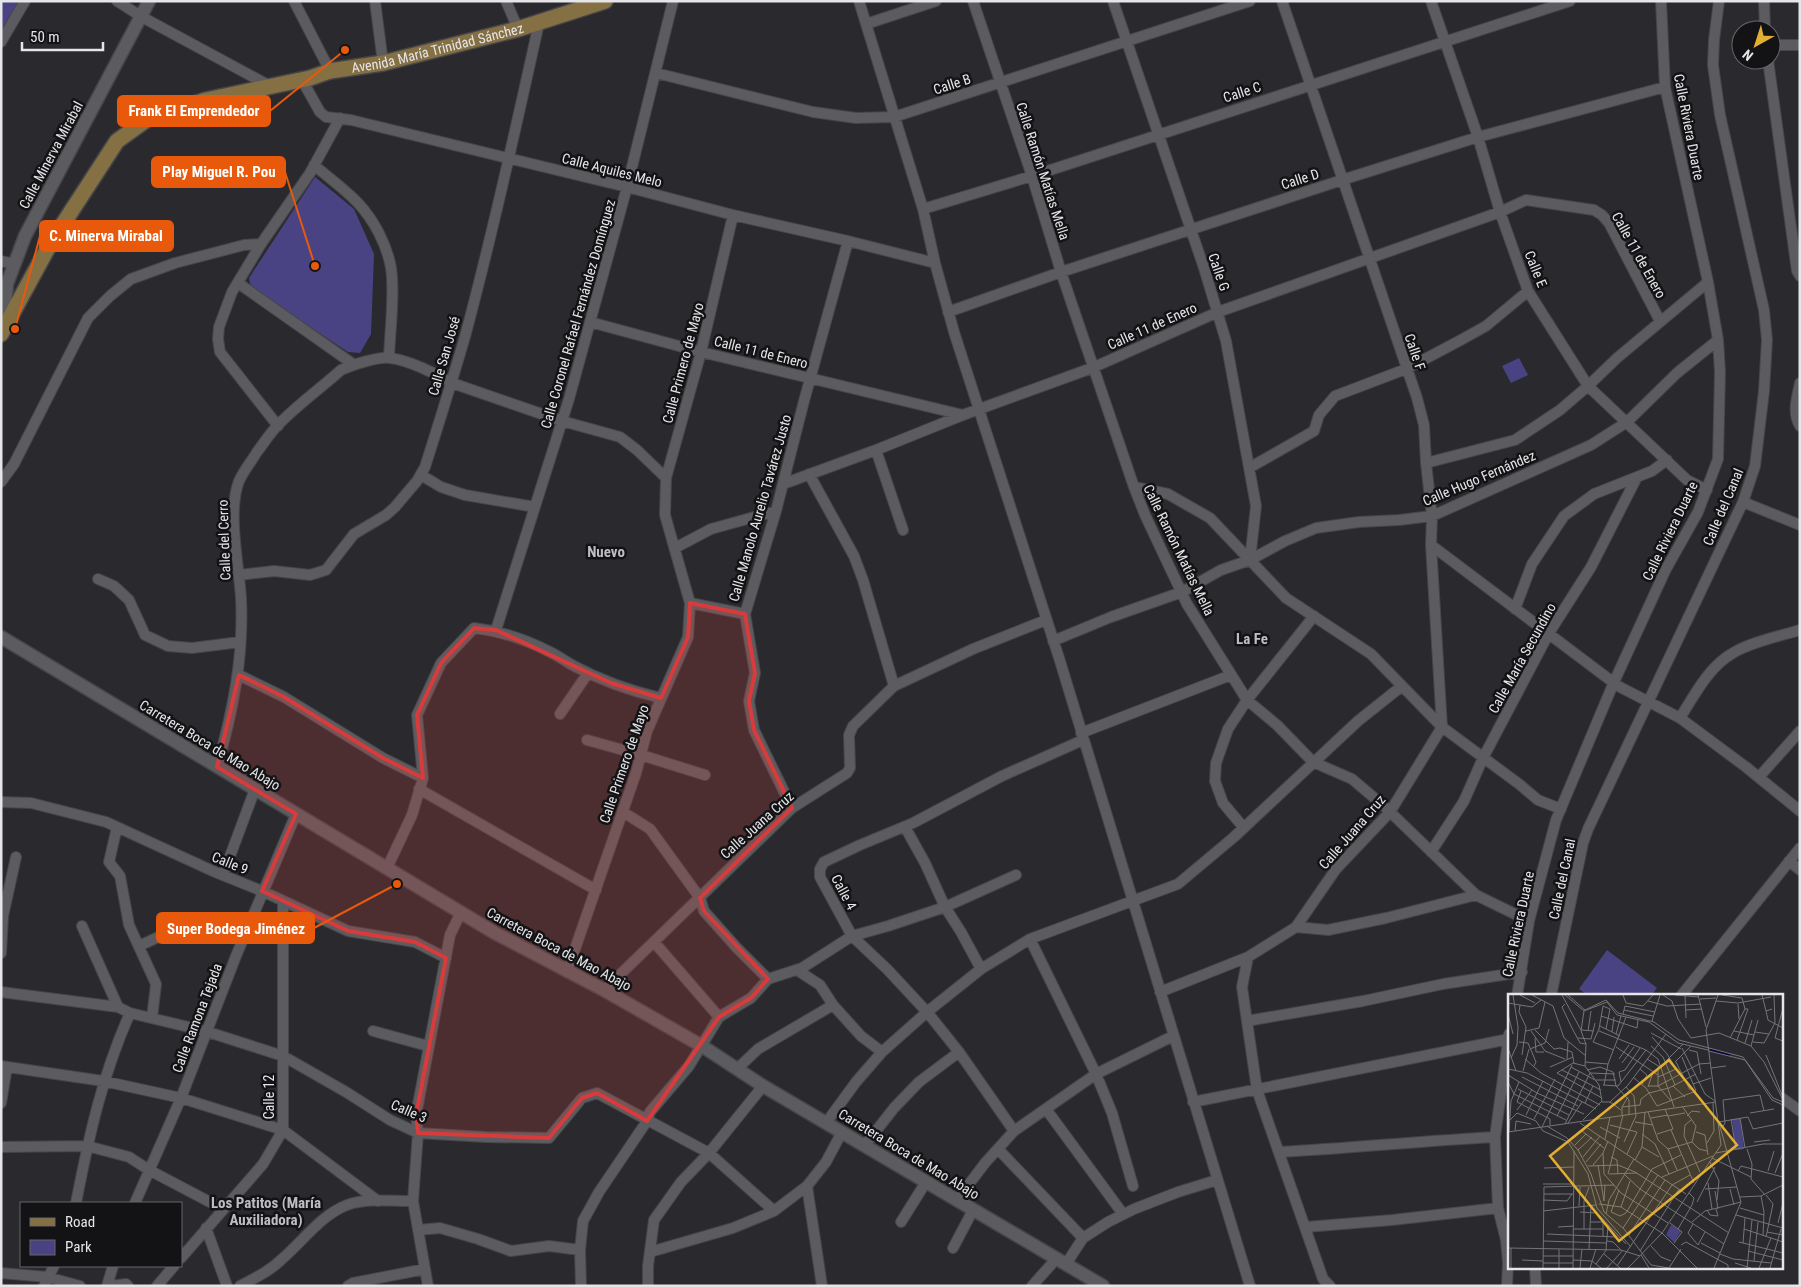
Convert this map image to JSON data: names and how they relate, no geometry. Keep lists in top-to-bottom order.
{
  "streets": {
    "main road": ["Avenida María Trinidad Sánchez"],
    "street": [
      "Calle B",
      "Calle C",
      "Calle Riviera Duarte",
      "Calle Minerva Mirabal",
      "Calle Aquiles Melo",
      "Calle Ramón Matías Mella",
      "Calle D",
      "Calle 11 de Enero",
      "Calle E",
      "Calle G",
      "Calle Coronel Rafael Fernández Domínguez",
      "Calle F",
      "Calle San José",
      "Calle Primero de Mayo",
      "Calle Hugo Fernández",
      "Calle del Canal",
      "Calle Manolo Aurelio Tavárez Justo",
      "Calle del Cerro",
      "Calle María Secundino",
      "Carretera Boca de Mao Abajo",
      "Calle Juana Cruz",
      "Calle 9",
      "Calle 4",
      "Calle Ramona Tejada",
      "Calle 12",
      "Calle 3"
    ]
  },
  "crossings": [
    ["Avenida María Trinidad Sánchez", "Calle Minerva Mirabal"],
    ["Avenida María Trinidad Sánchez", "Calle Aquiles Melo"],
    ["Avenida María Trinidad Sánchez", "Calle San José"],
    ["Calle B", "Calle Ramón Matías Mella"],
    ["Calle B", "Calle G"],
    ["Calle B", "Calle Coronel Rafael Fernández Domínguez"],
    ["Calle C", "Calle Ramón Matías Mella"],
    ["Calle C", "Calle E"],
    ["Calle C", "Calle G"],
    ["Calle C", "Calle F"],
    ["Calle Riviera Duarte", "Calle Ramón Matías Mella"],
    ["Calle Riviera Duarte", "Calle D"],
    ["Calle Riviera Duarte", "Calle E"],
    ["Calle Riviera Duarte", "Calle Hugo Fernández"],
    ["Calle Aquiles Melo", "Calle Coronel Rafael Fernández Domínguez"],
    ["Calle Aquiles Melo", "Calle San José"],
    ["Calle Aquiles Melo", "Calle Primero de Mayo"],
    ["Calle Aquiles Melo", "Calle Manolo Aurelio Tavárez Justo"],
    ["Calle Ramón Matías Mella", "Calle D"],
    ["Calle Ramón Matías Mella", "Calle 11 de Enero"],
    ["Calle Ramón Matías Mella", "Calle Hugo Fernández"],
    ["Calle Ramón Matías Mella", "Calle María Secundino"],
    ["Calle Ramón Matías Mella", "Calle Juana Cruz"],
    ["Calle Ramón Matías Mella", "Calle 4"],
    ["Calle D", "Calle E"],
    ["Calle D", "Calle G"],
    ["Calle D", "Calle F"],
    ["Calle 11 de Enero", "Calle E"],
    ["Calle 11 de Enero", "Calle G"],
    ["Calle 11 de Enero", "Calle Coronel Rafael Fernández Domínguez"],
    ["Calle 11 de Enero", "Calle F"],
    ["Calle 11 de Enero", "Calle Primero de Mayo"],
    ["Calle 11 de Enero", "Calle Manolo Aurelio Tavárez Justo"],
    ["Calle E", "Calle Hugo Fernández"],
    ["Calle G", "Calle Hugo Fernández"],
    ["Calle F", "Calle Hugo Fernández"],
    ["Calle F", "Calle Juana Cruz"],
    ["Calle San José", "Calle del Cerro"],
    ["Calle Primero de Mayo", "Carretera Boca de Mao Abajo"],
    ["Calle Manolo Aurelio Tavárez Justo", "Calle Juana Cruz"],
    ["Calle del Cerro", "Carretera Boca de Mao Abajo"],
    ["Carretera Boca de Mao Abajo", "Calle Juana Cruz"],
    ["Carretera Boca de Mao Abajo", "Calle Ramona Tejada"],
    ["Calle 9", "Calle Ramona Tejada"],
    ["Calle 9", "Calle 12"],
    ["Calle Ramona Tejada", "Calle 3"],
    ["Calle 12", "Calle 3"]
  ],
  "districts": ["Nuevo", "La Fe", "Los Patitos (María Auxiliadora)"],
  "places": [
    "Frank El Emprendedor",
    "Play Miguel R. Pou",
    "C. Minerva Mirabal",
    "Super Bodega Jiménez"
  ],
  "legend": ["Road", "Park"],
  "scale_bar": "50 m",
  "north": "bottom left"
}
